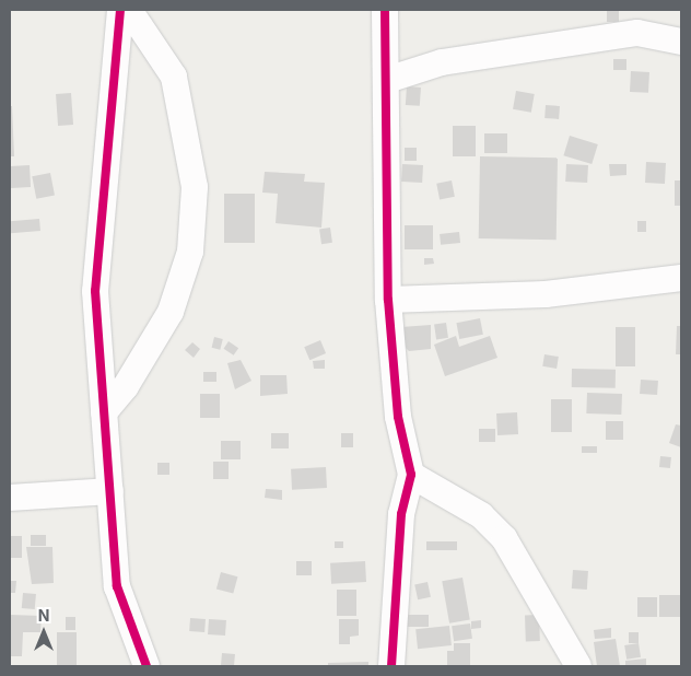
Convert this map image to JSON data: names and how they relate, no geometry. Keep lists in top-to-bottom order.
{
  "north": "top"
}
